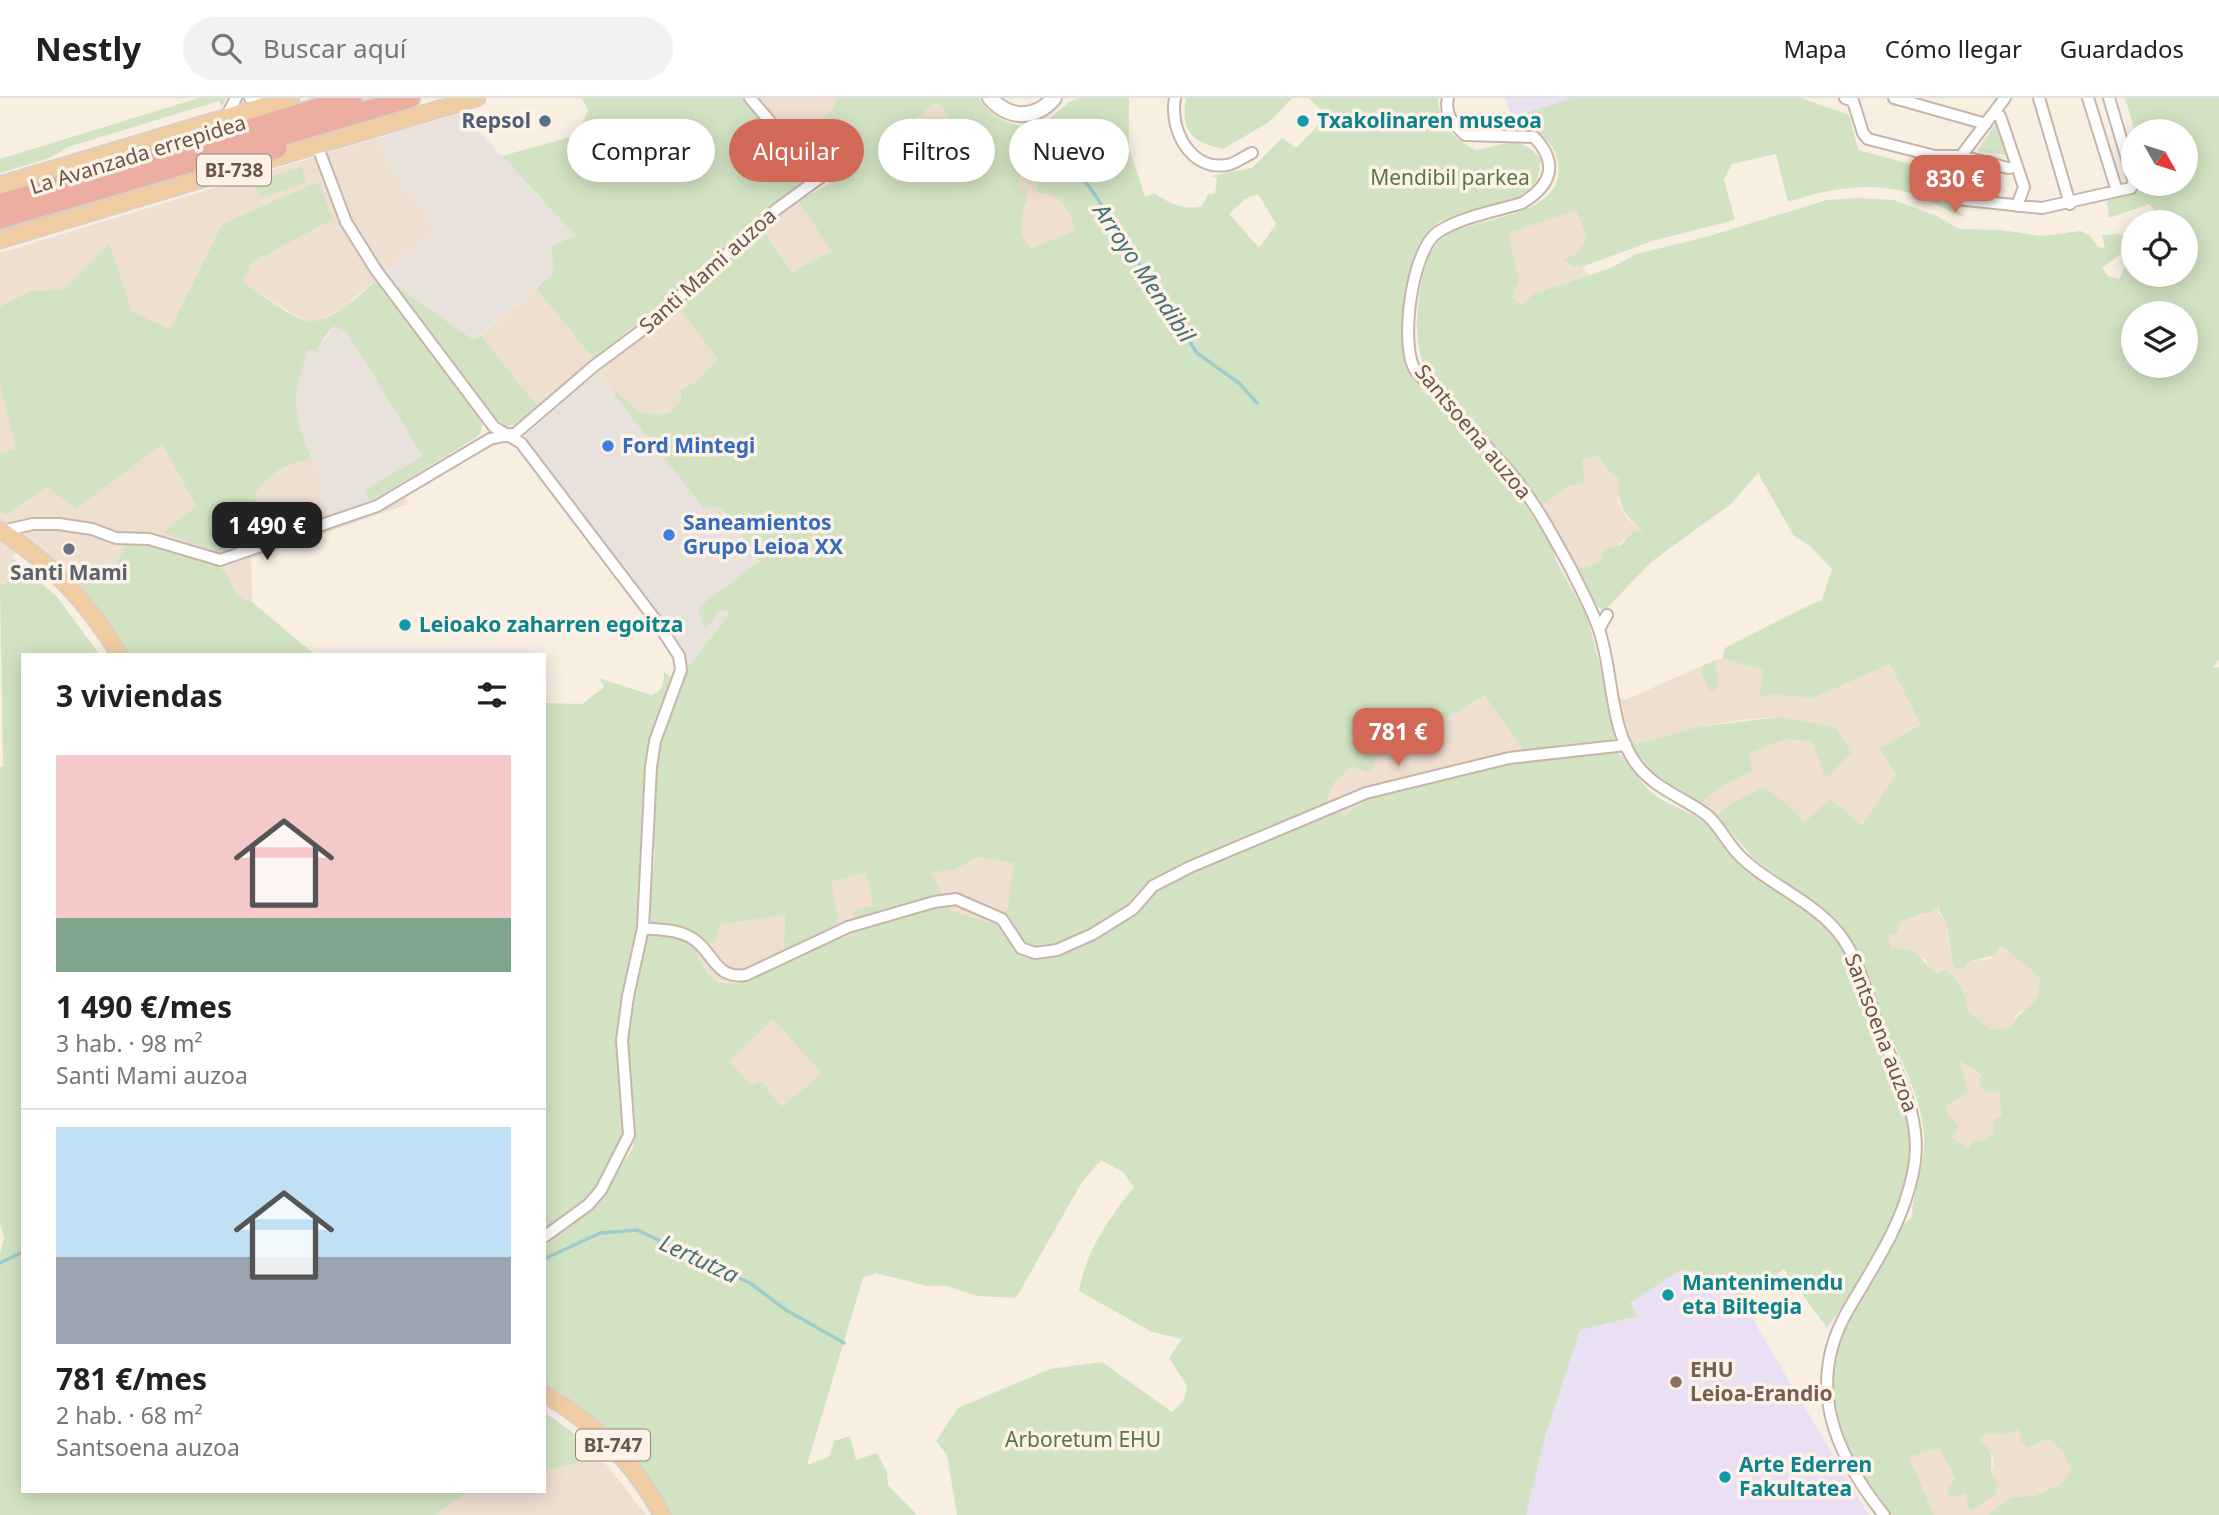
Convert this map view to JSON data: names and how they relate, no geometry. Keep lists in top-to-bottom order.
{
  "streets": {
    "highway": ["La Avanzada errepidea"],
    "main road": ["BI-738", "BI-747"],
    "street": ["Santi Mami auzoa", "Santsoena auzoa"]
  },
  "crossings": [
    ["La Avanzada errepidea", "BI-738"]
  ],
  "water": ["Arroyo Mendibil", "Lertutza"],
  "parks": ["Mendibil parkea", "Arboretum EHU"],
  "places": [
    "Repsol",
    "Txakolinaren museoa",
    "Ford Mintegi",
    "Saneamientos Grupo Leioa XX",
    "Santi Mami",
    "Leioako zaharren egoitza",
    "Mantenimendu eta Biltegia",
    "EHU Leioa-Erandio",
    "Arte Ederren Fakultatea"
  ],
  "north": "bottom right",
  "page": {
    "header": "Nestly",
    "search": "Buscar aquí",
    "nav": ["Mapa", "Cómo llegar", "Guardados"],
    "chip": [
      "Comprar",
      "Alquilar",
      "Filtros",
      "Nuevo"
    ],
    "price": ["830 €", "1 490 €", "781 €"],
    "heading": "3 viviendas",
    "list": [
      {
        "name": "1 490 €/mes",
        "note": "3 hab. · 98 m² · Santi Mami auzoa"
      },
      {
        "name": "781 €/mes",
        "note": "2 hab. · 68 m² · Santsoena auzoa"
      }
    ]
  }
}
